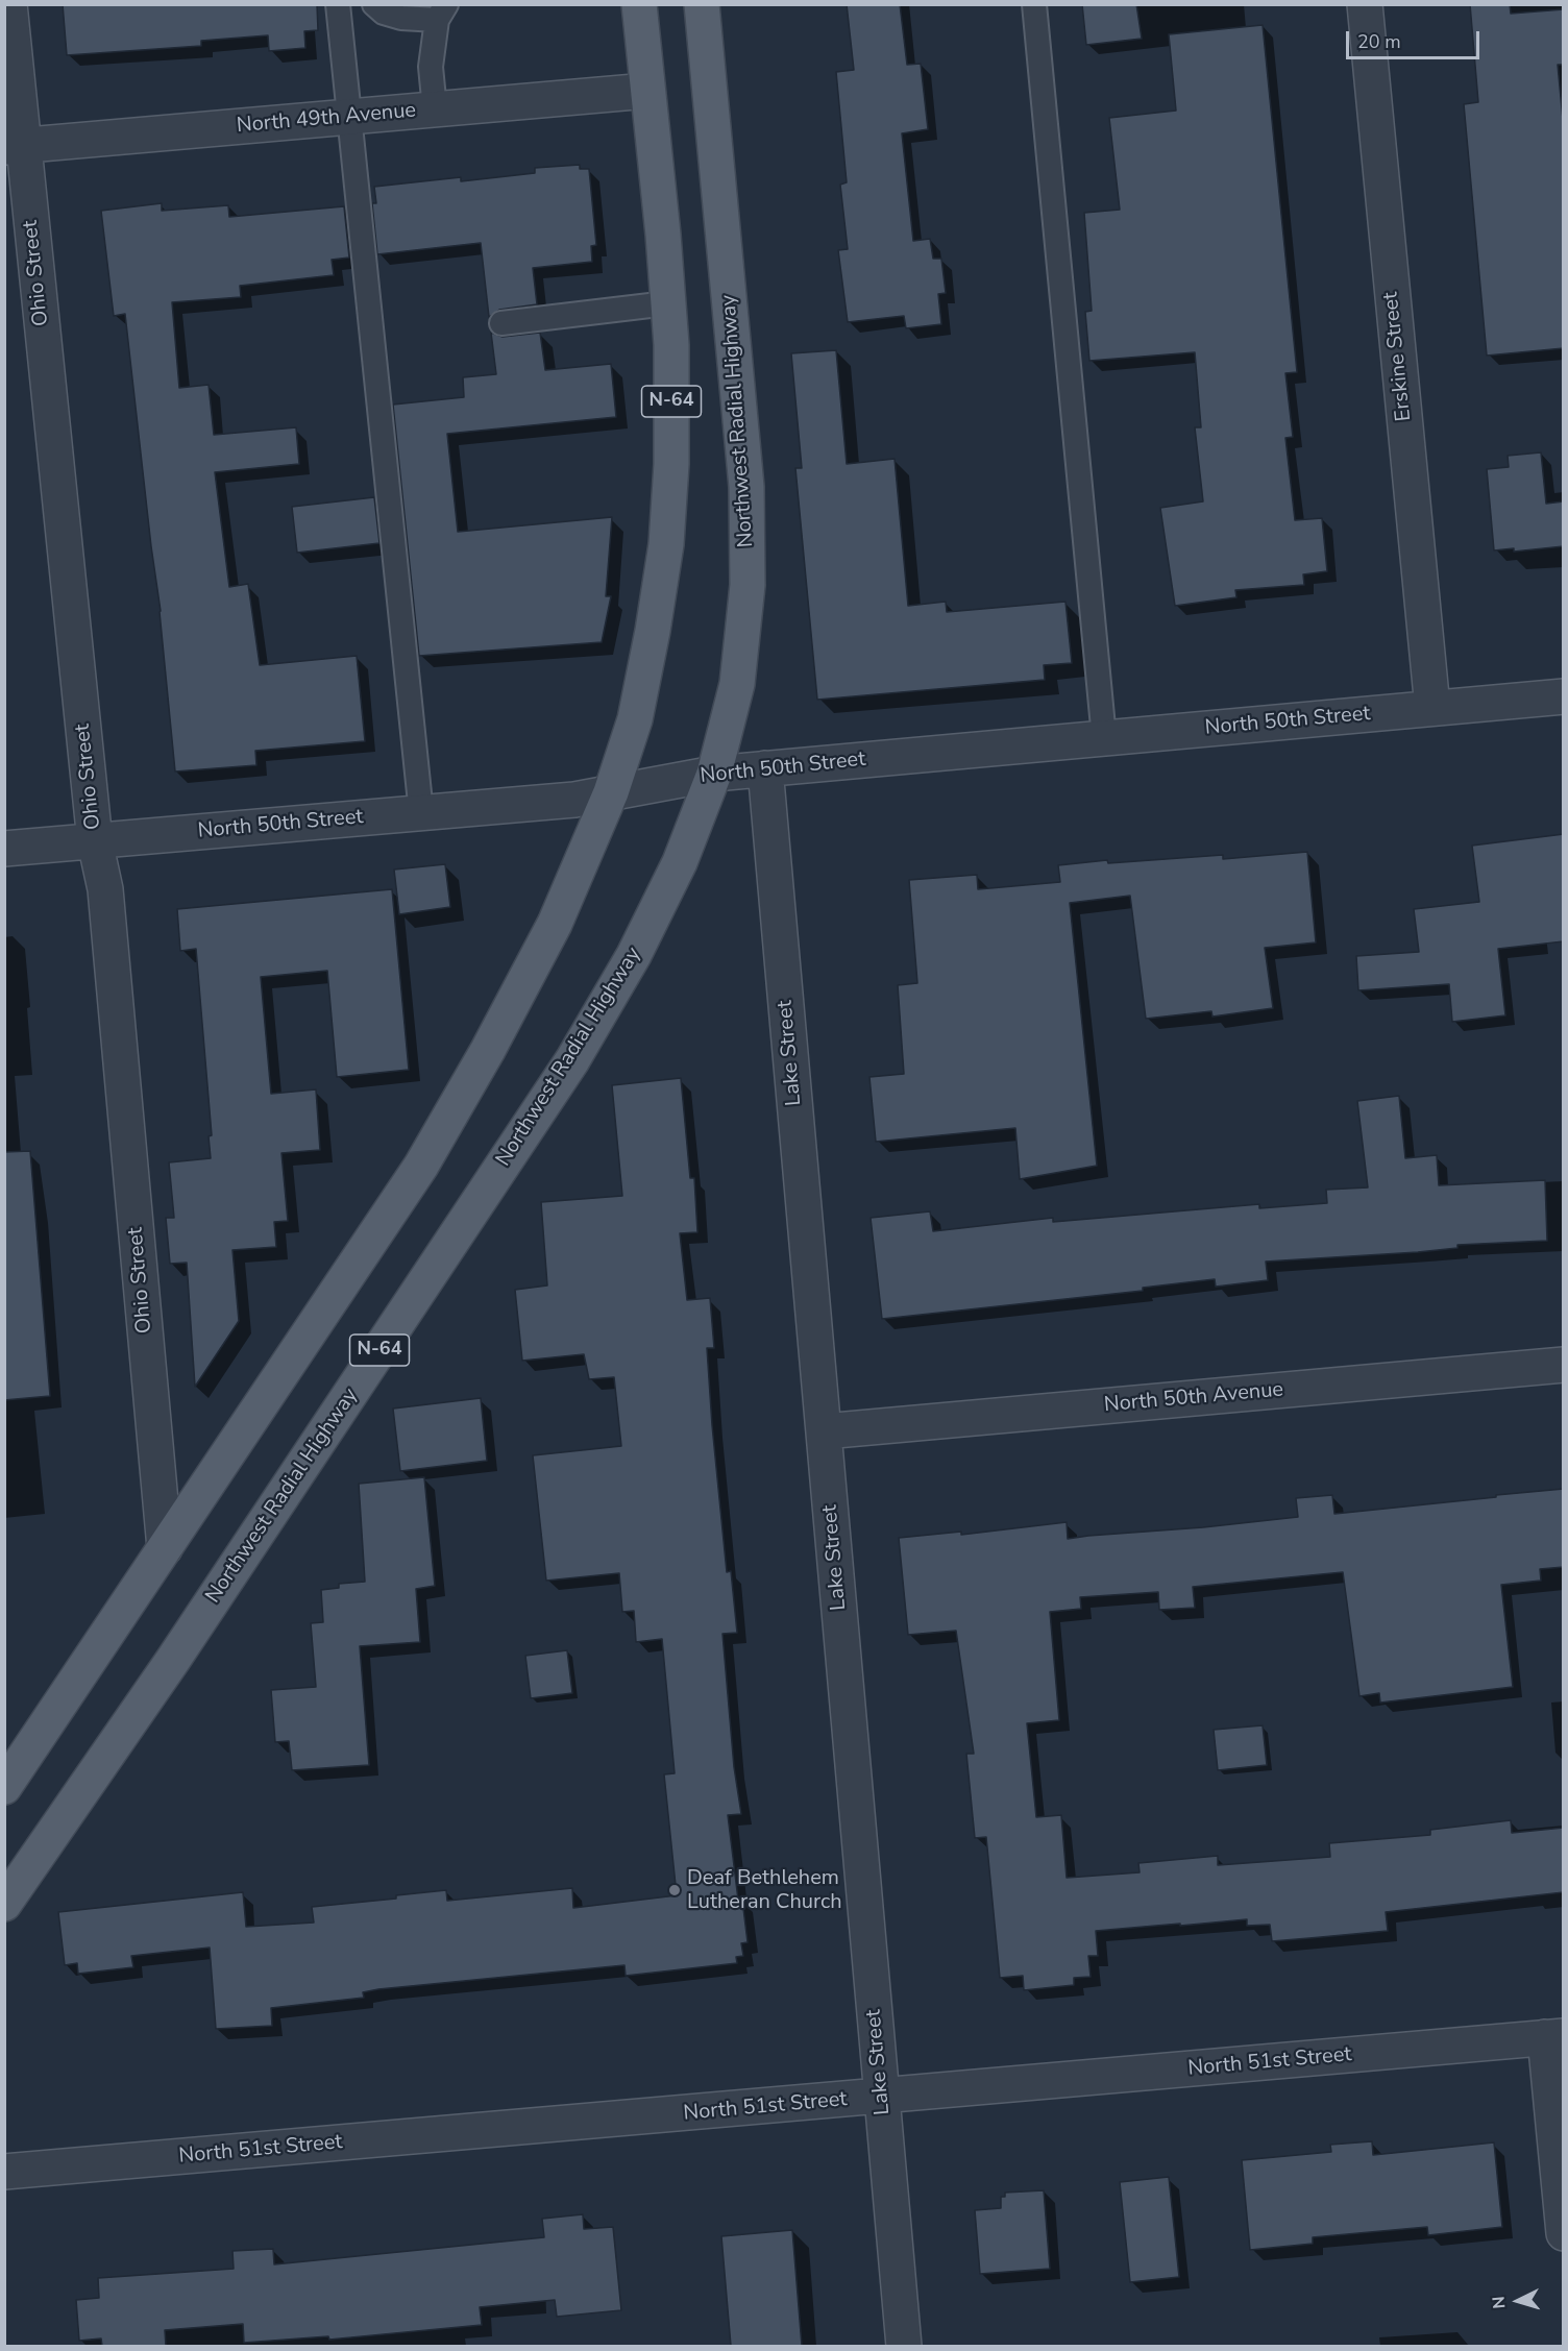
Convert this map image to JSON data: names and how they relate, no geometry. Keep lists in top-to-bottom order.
{
  "streets": {
    "main road": ["N-64", "Northwest Radial Highway"],
    "street": [
      "North 49th Avenue",
      "Ohio Street",
      "Erskine Street",
      "North 50th Street",
      "Lake Street",
      "North 50th Avenue",
      "North 51st Street"
    ]
  },
  "crossings": [
    ["North 49th Avenue", "Ohio Street"],
    ["North 49th Avenue", "N-64"],
    ["Ohio Street", "N-64"],
    ["Ohio Street", "North 50th Street"],
    ["Erskine Street", "North 50th Street"],
    ["N-64", "North 50th Street"],
    ["Northwest Radial Highway", "North 50th Street"],
    ["North 50th Street", "Lake Street"],
    ["Lake Street", "North 50th Avenue"],
    ["Lake Street", "North 51st Street"]
  ],
  "places": ["Deaf Bethlehem Lutheran Church"],
  "scale_bar": "20 m",
  "north": "left"
}
